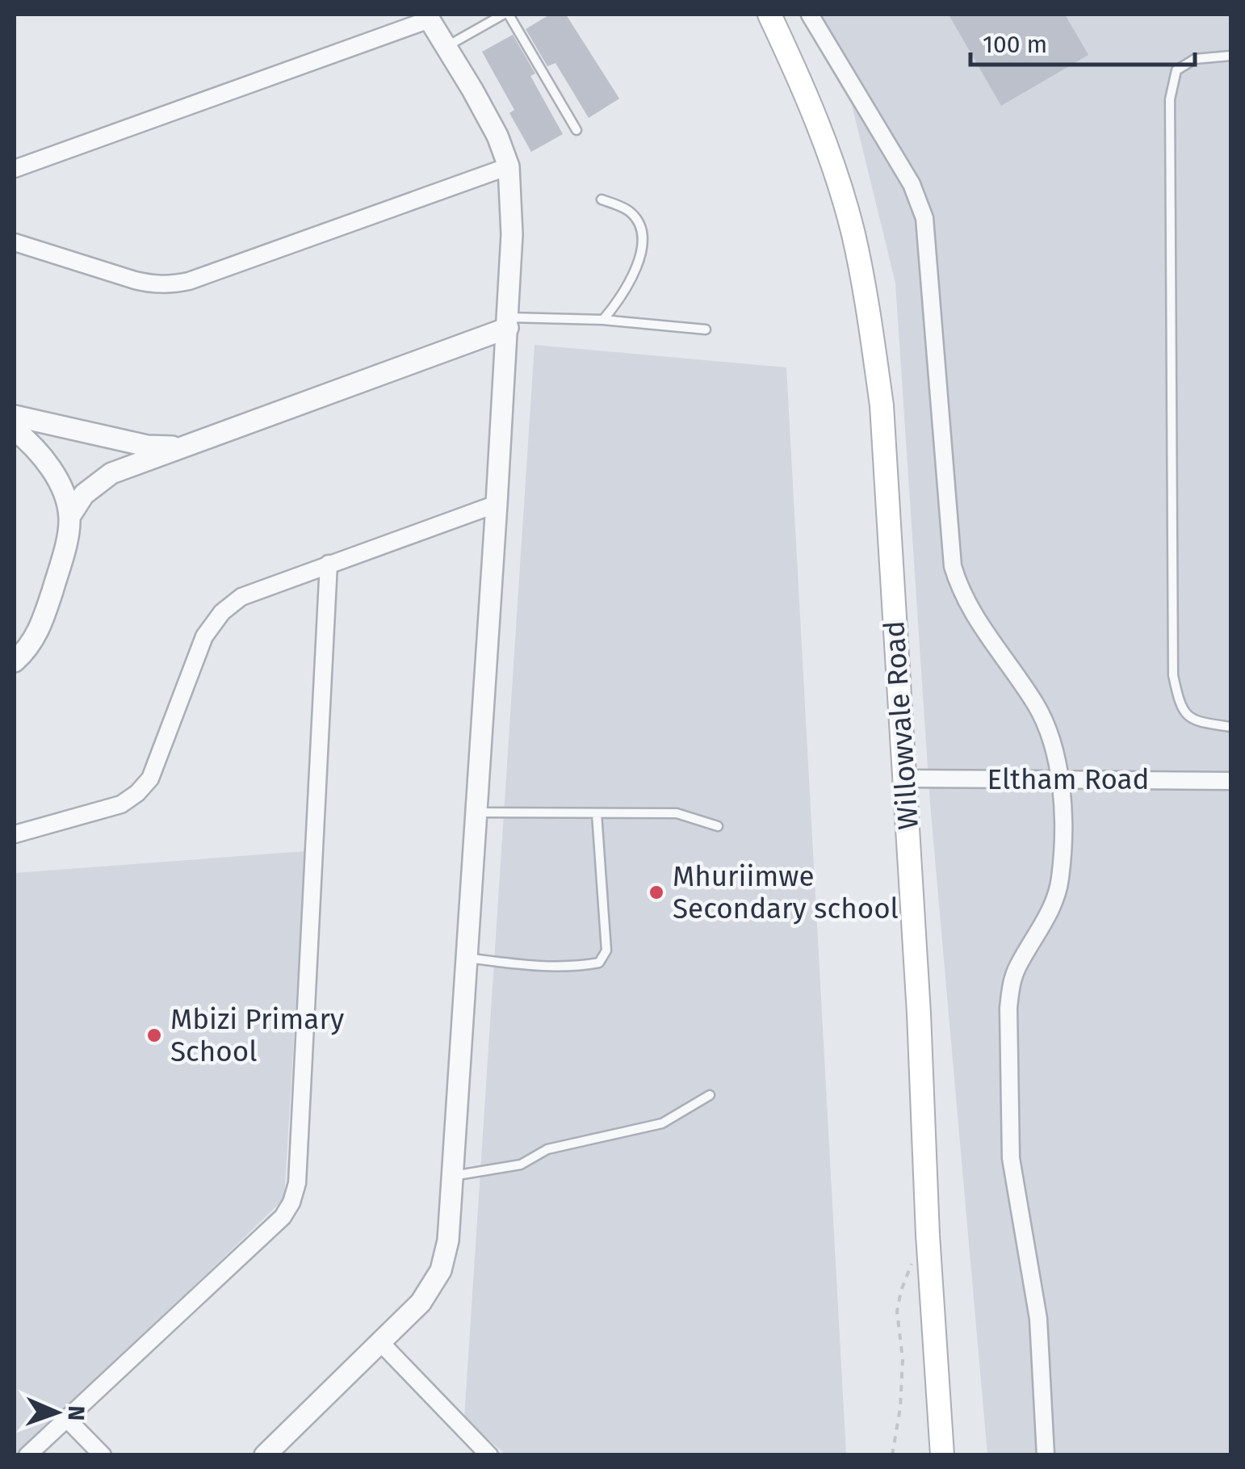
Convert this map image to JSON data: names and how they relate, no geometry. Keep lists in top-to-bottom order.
{
  "streets": {
    "main road": ["Willowvale Road"],
    "street": ["Eltham Road"]
  },
  "crossings": [
    ["Willowvale Road", "Eltham Road"]
  ],
  "places": ["Mhuriimwe Secondary school", "Mbizi Primary School"],
  "scale_bar": "100 m",
  "north": "right"
}
